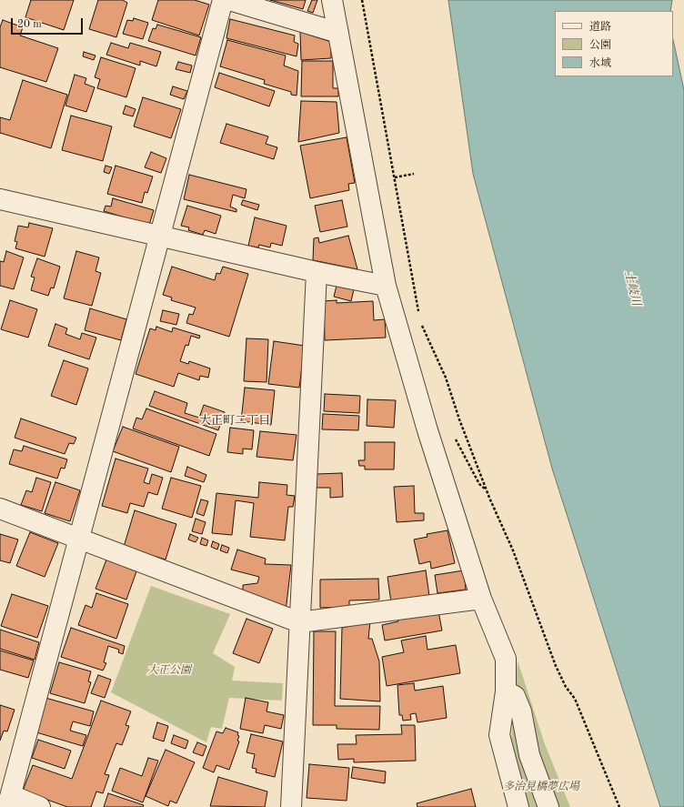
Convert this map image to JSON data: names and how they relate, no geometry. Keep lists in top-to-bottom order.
{
  "districts": ["大正町二丁目"],
  "water": ["土岐川"],
  "parks": ["大正公園", "多治見橋夢広場"],
  "legend": ["道路", "公園", "水域"],
  "scale_bar": "20 m"
}
